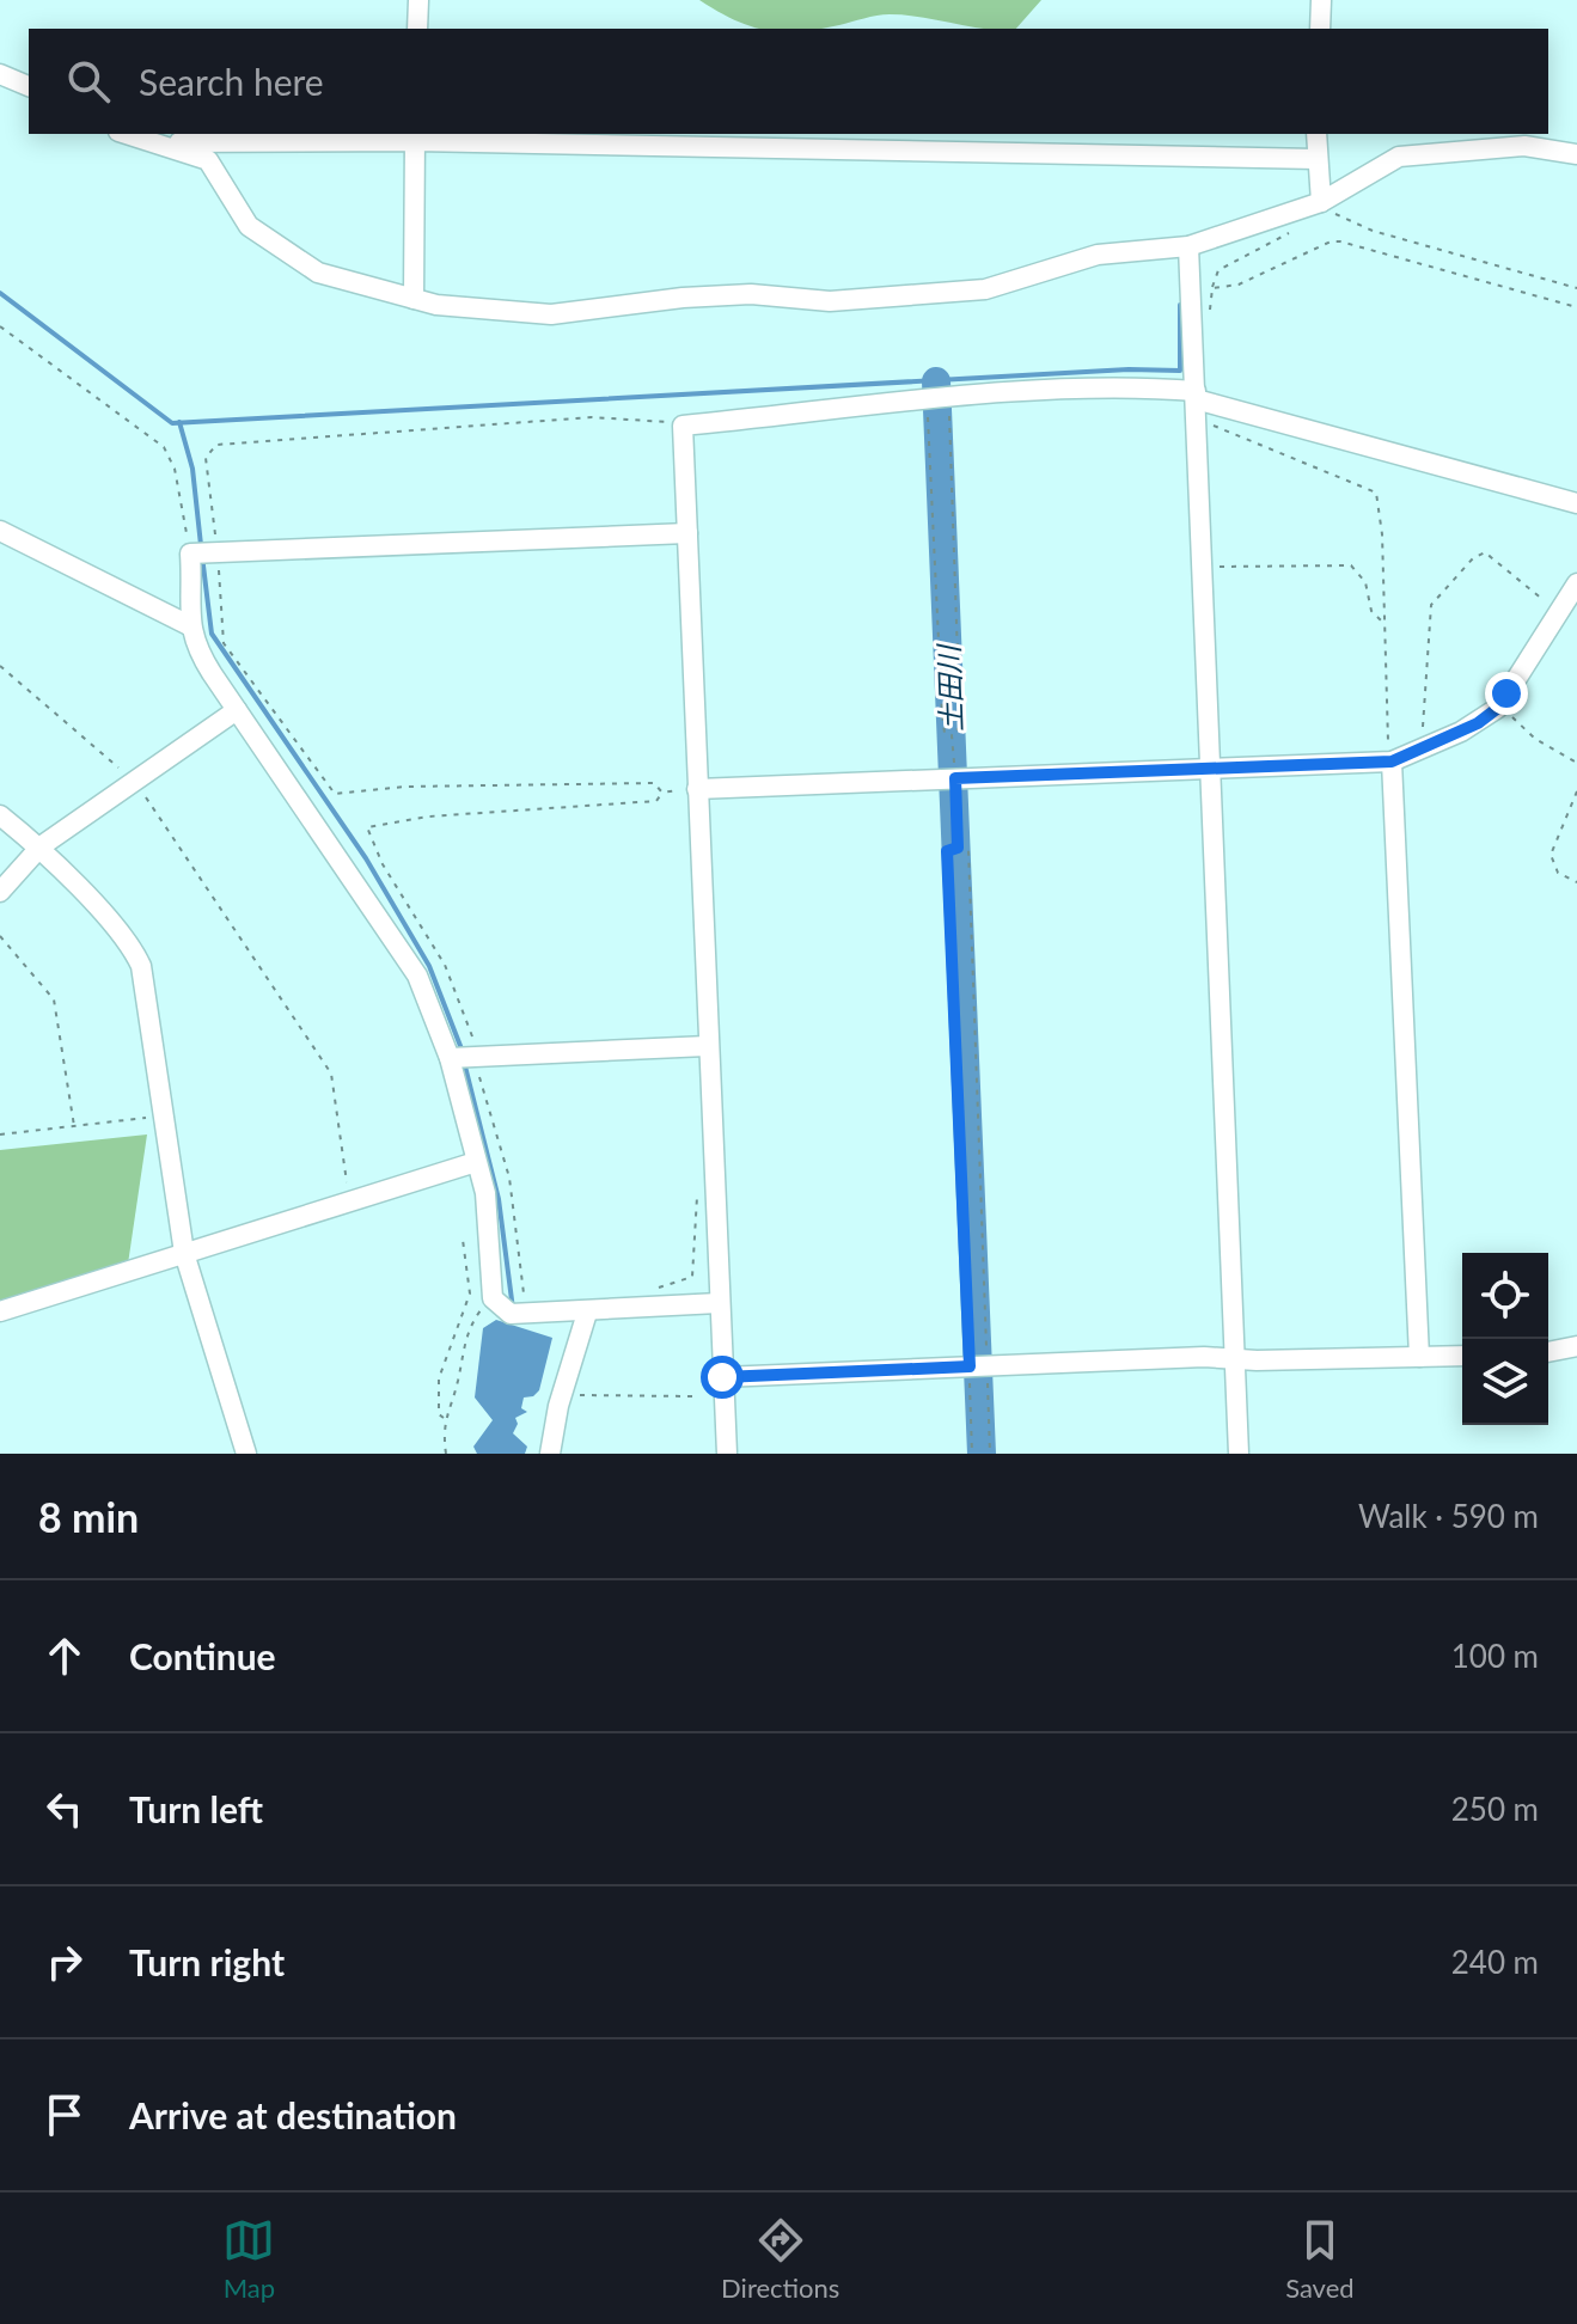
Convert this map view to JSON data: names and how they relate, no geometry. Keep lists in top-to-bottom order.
{
  "water": ["土田川"],
  "page": {
    "search": "Search here",
    "heading": ["8 min", "Walk · 590 m"],
    "list": [
      ["Continue", "100 m"],
      ["Turn left", "250 m"],
      ["Turn right", "240 m"],
      "Arrive at destination"
    ],
    "nav": ["Map", "Directions", "Saved"]
  }
}
